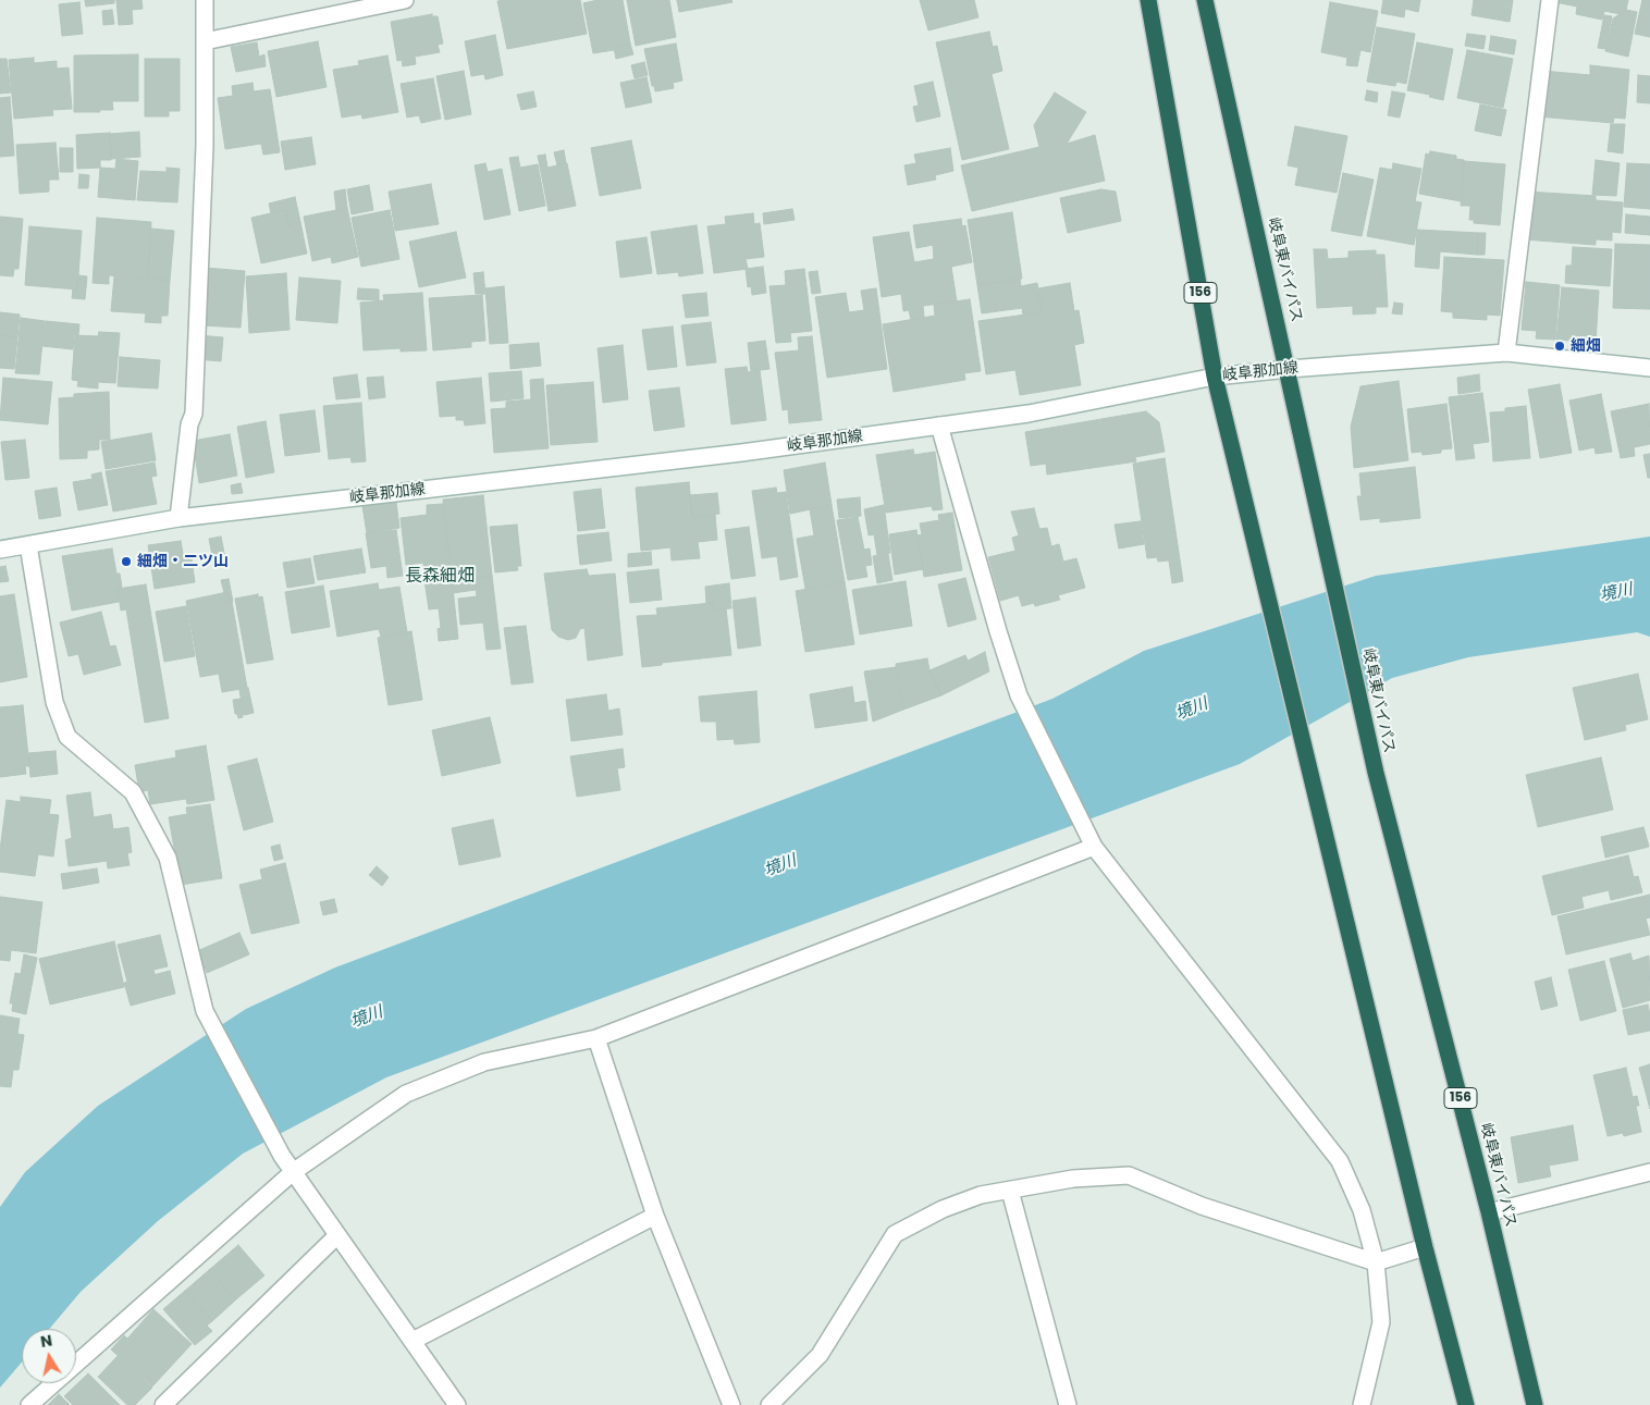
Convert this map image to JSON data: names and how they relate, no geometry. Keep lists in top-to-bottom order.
{
  "streets": {
    "highway": ["岐阜東バイパス", "156"],
    "street": ["岐阜那加線"]
  },
  "crossings": [
    ["岐阜東バイパス", "岐阜那加線"],
    ["156", "岐阜那加線"]
  ],
  "districts": ["長森細畑"],
  "water": ["境川"],
  "places": ["細畑", "細畑・二ツ山"],
  "north": "top"
}
